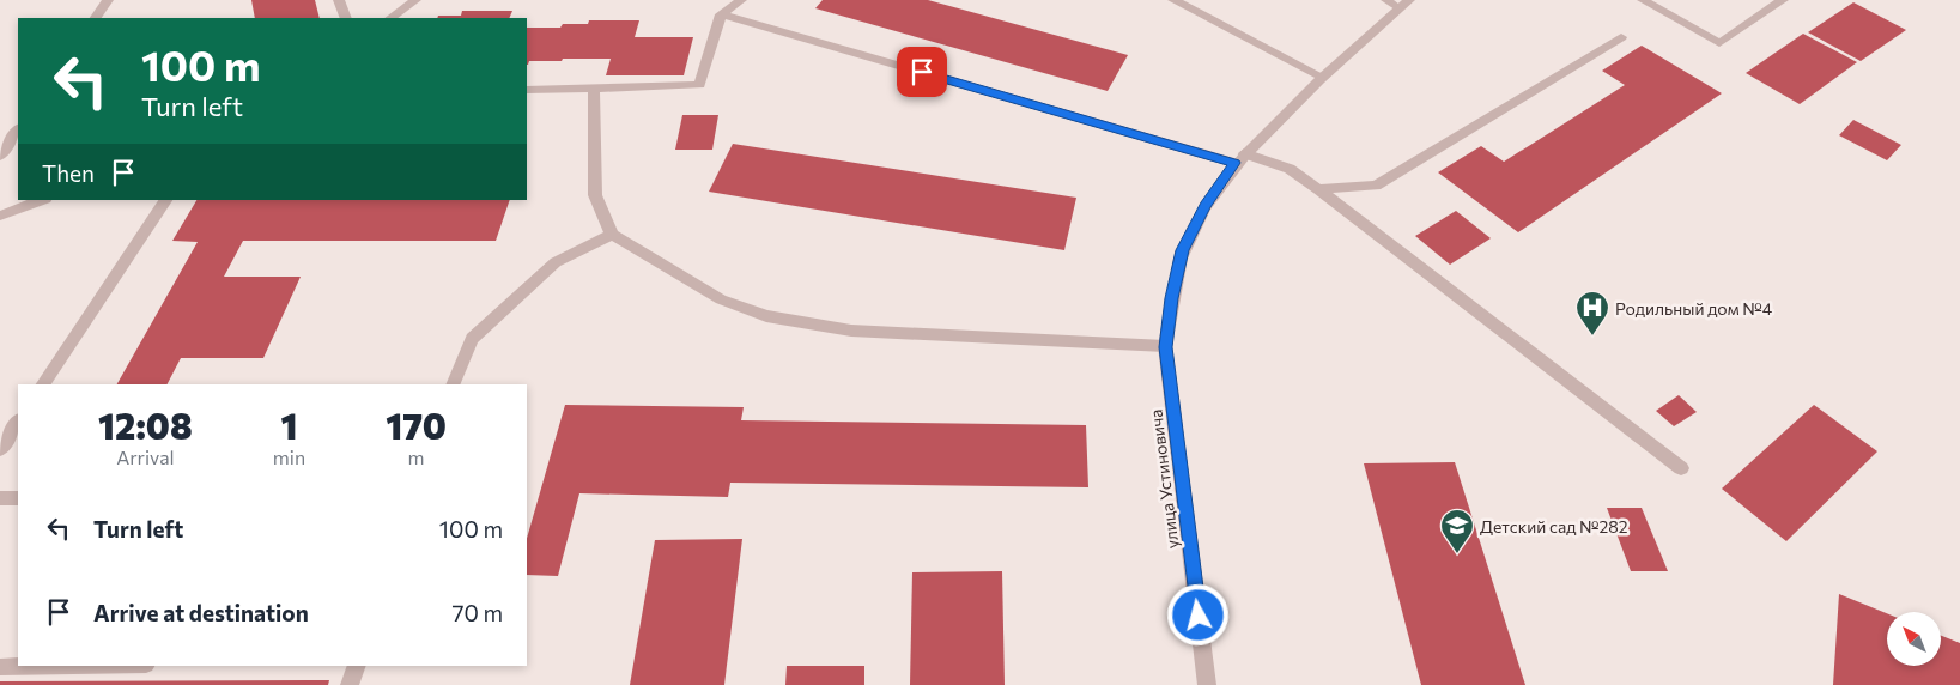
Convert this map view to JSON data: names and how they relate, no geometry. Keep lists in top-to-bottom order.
{
  "streets": {
    "street": ["улица Устиновича"]
  },
  "places": {
    "hospital": ["Родильный дом №4"],
    "school or university": ["Детский сад №282"]
  },
  "north": "top left",
  "page": {
    "turn": ["100 m", "Turn left"],
    "then": "Then",
    "eta": [
      "12:08",
      "Arrival",
      "1",
      "min",
      "170",
      "m"
    ],
    "list": [
      {
        "name": "Turn left",
        "value": "100 m"
      },
      {
        "name": "Arrive at destination",
        "value": "70 m"
      }
    ]
  }
}
